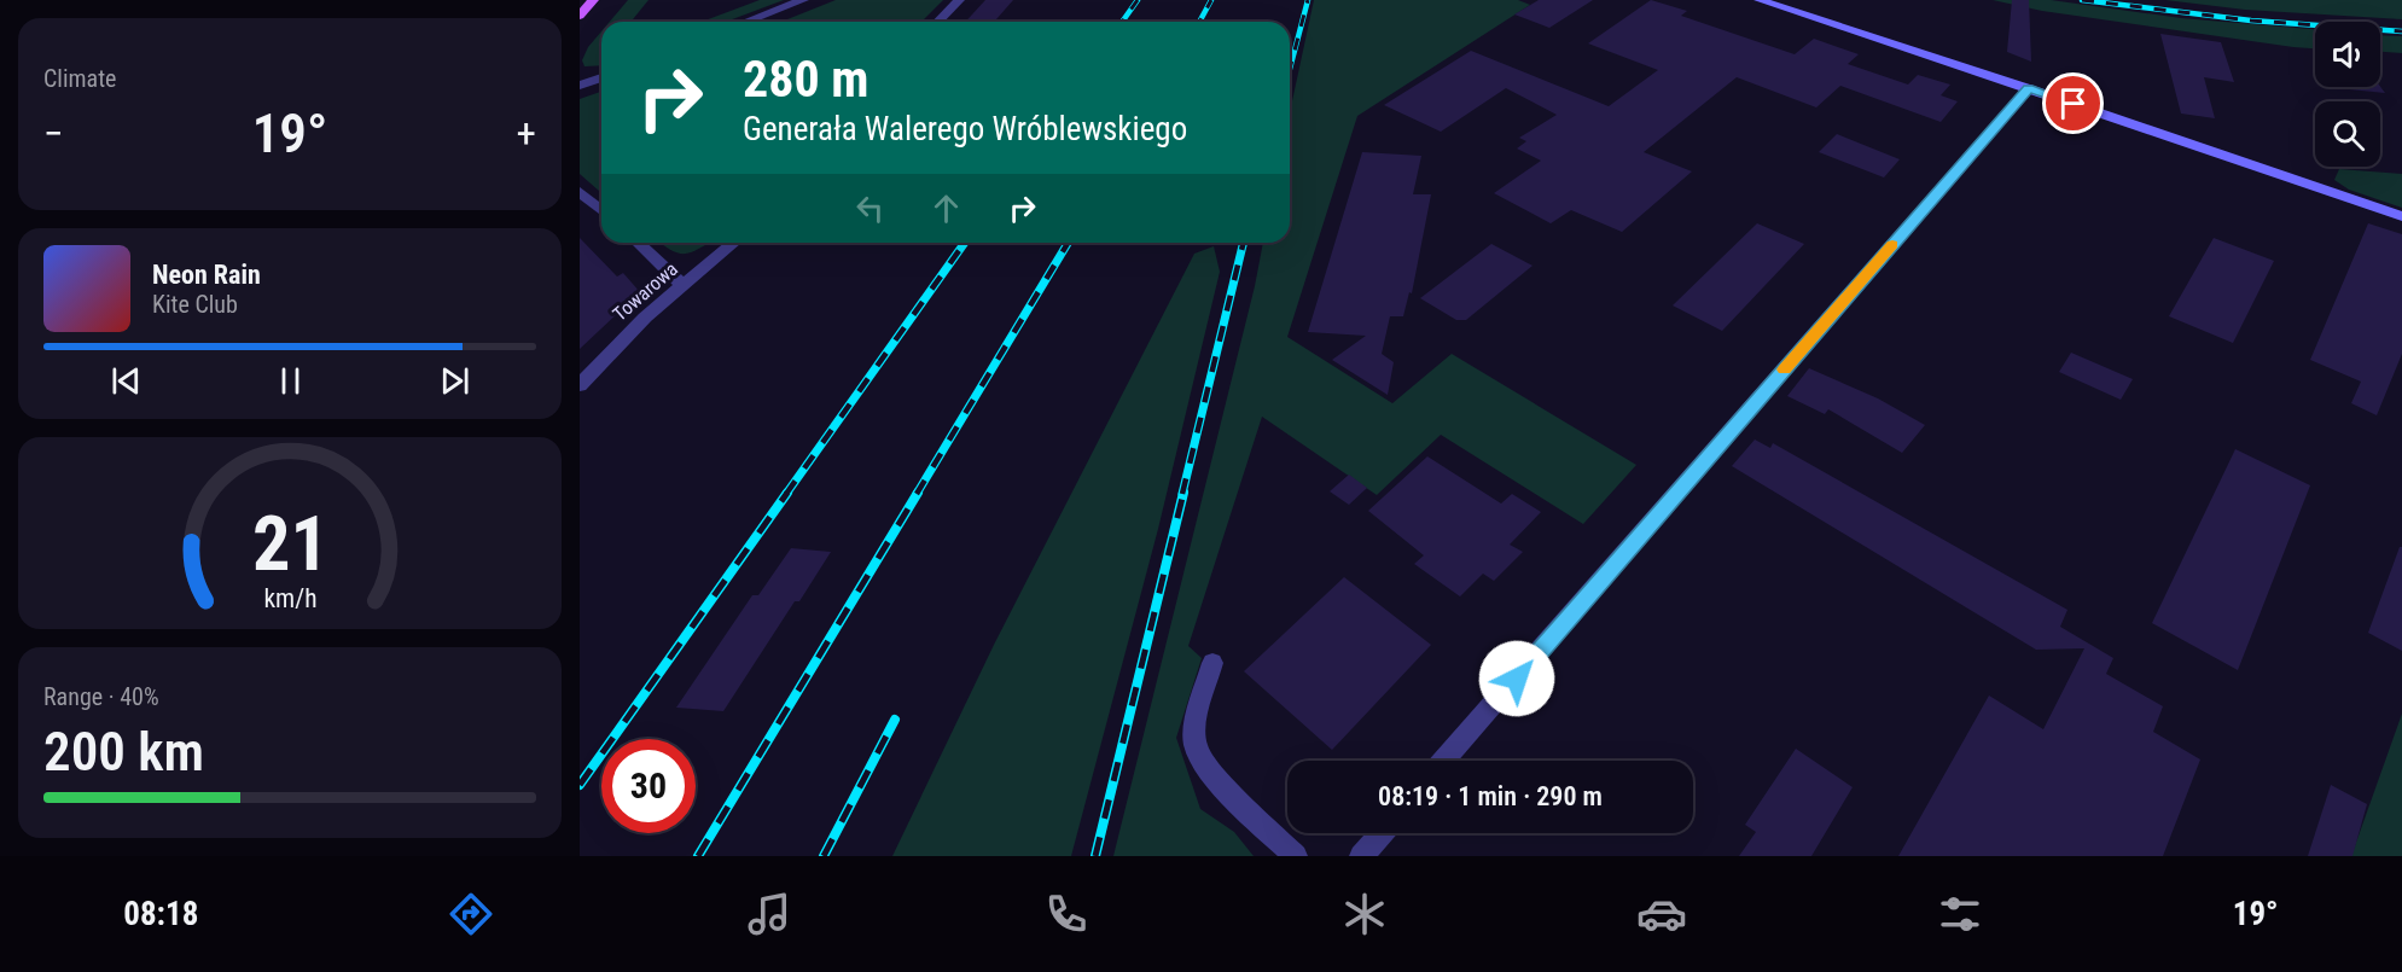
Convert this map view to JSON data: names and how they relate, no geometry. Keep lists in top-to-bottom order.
{
  "streets": {
    "street": ["Towarowa"]
  },
  "page": {
    "tile": [
      "Climate",
      ["Range · 40%", "200 km"]
    ],
    "turn": ["280 m", "Generała Walerego Wróblewskiego"],
    "heat": ["−", "19°", "+"],
    "song": ["Neon Rain", "Kite Club"],
    "limit": "30",
    "trip": "08:19 · 1 min · 290 m",
    "tabs": ["08:18", "19°"],
    "gauge": ["21", "km/h"]
  }
}
